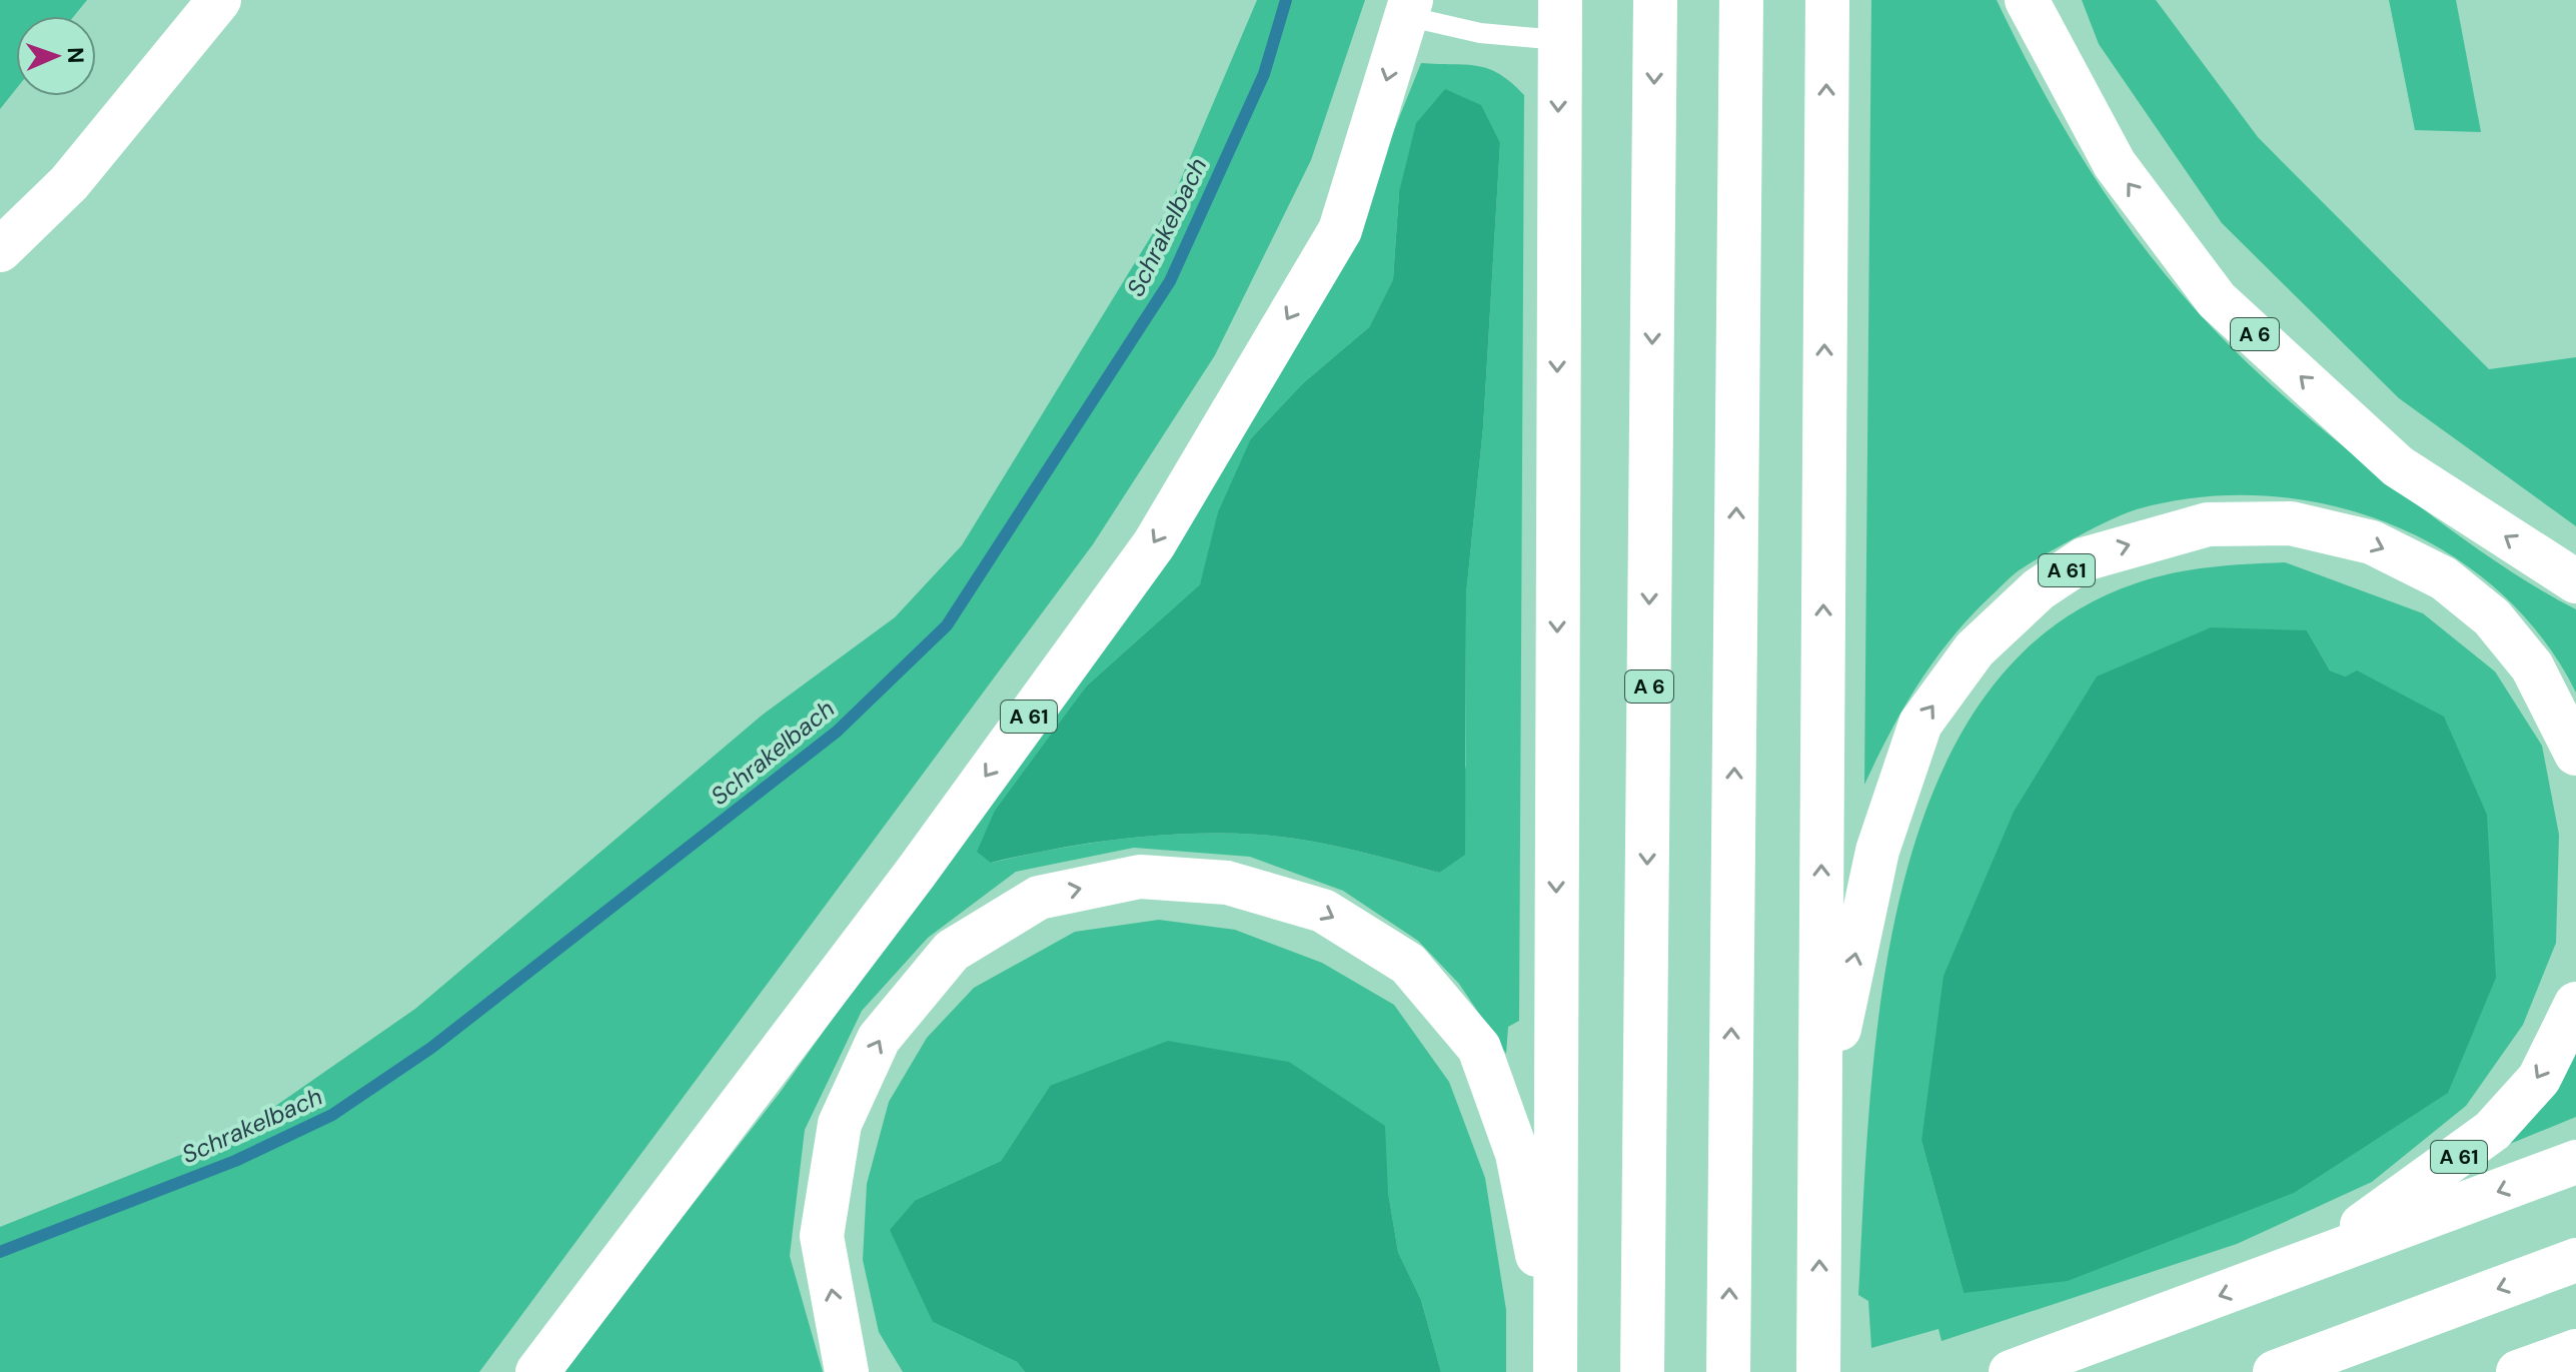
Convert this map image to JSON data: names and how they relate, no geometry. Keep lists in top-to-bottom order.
{
  "streets": {
    "main road": ["A 6", "A 61"]
  },
  "water": ["Schrakelbach"],
  "north": "right"
}
